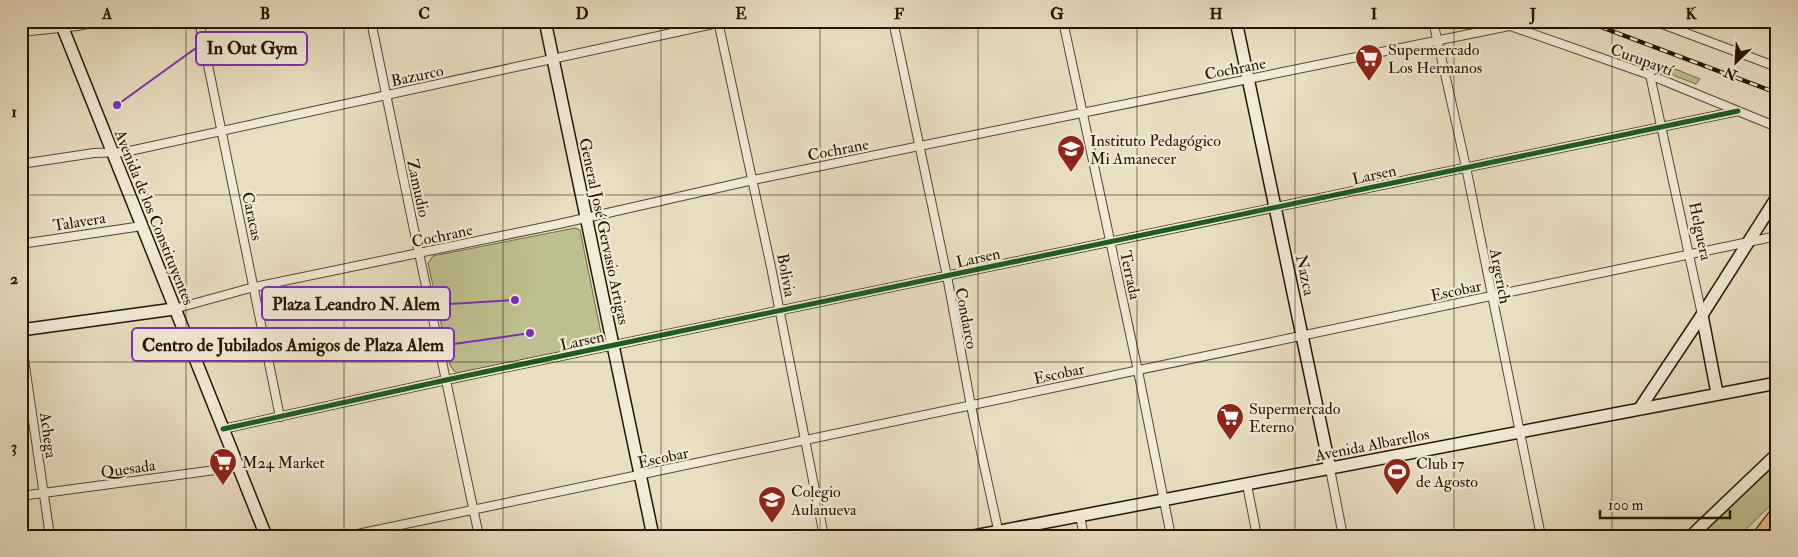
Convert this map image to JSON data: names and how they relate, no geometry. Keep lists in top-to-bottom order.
{
  "streets": {
    "street": [
      "Curupaytí",
      "Cochrane",
      "Bazurco",
      "Larsen",
      "Zamudio",
      "Caracas",
      "Avenida de los Constituyentes",
      "Talavera",
      "General José Gervasio Artigas",
      "Helguera",
      "Bolivia",
      "Terrada",
      "Nazca",
      "Argerich",
      "Escobar",
      "Condarco",
      "Achega",
      "Avenida Albarellos",
      "Quesada"
    ]
  },
  "crossings": [
    ["Curupaytí", "Cochrane"],
    ["Curupaytí", "Larsen"],
    ["Curupaytí", "Helguera"],
    ["Cochrane", "Zamudio"],
    ["Cochrane", "Caracas"],
    ["Cochrane", "Avenida de los Constituyentes"],
    ["Cochrane", "General José Gervasio Artigas"],
    ["Cochrane", "Bolivia"],
    ["Cochrane", "Terrada"],
    ["Cochrane", "Nazca"],
    ["Cochrane", "Argerich"],
    ["Cochrane", "Condarco"],
    ["Bazurco", "Zamudio"],
    ["Bazurco", "Caracas"],
    ["Bazurco", "Avenida de los Constituyentes"],
    ["Bazurco", "General José Gervasio Artigas"],
    ["Bazurco", "Bolivia"],
    ["Larsen", "Zamudio"],
    ["Larsen", "Caracas"],
    ["Larsen", "Avenida de los Constituyentes"],
    ["Larsen", "General José Gervasio Artigas"],
    ["Larsen", "Helguera"],
    ["Larsen", "Bolivia"],
    ["Larsen", "Terrada"],
    ["Larsen", "Nazca"],
    ["Larsen", "Argerich"],
    ["Larsen", "Condarco"],
    ["Zamudio", "Escobar"],
    ["Avenida de los Constituyentes", "Talavera"],
    ["Avenida de los Constituyentes", "Quesada"],
    ["General José Gervasio Artigas", "Escobar"],
    ["Helguera", "Escobar"],
    ["Helguera", "Avenida Albarellos"],
    ["Bolivia", "Escobar"],
    ["Terrada", "Escobar"],
    ["Terrada", "Avenida Albarellos"],
    ["Nazca", "Escobar"],
    ["Nazca", "Avenida Albarellos"],
    ["Argerich", "Escobar"],
    ["Argerich", "Avenida Albarellos"],
    ["Escobar", "Condarco"],
    ["Condarco", "Avenida Albarellos"],
    ["Achega", "Quesada"]
  ],
  "places": {
    "supermarket": ["Supermercado Los Hermanos", "Supermercado Eterno", "M24 Market"],
    "other": ["In Out Gym", "Plaza Leandro N. Alem", "Centro de Jubilados Amigos de Plaza Alem"],
    "school or university": ["Instituto Pedagógico Mi Amanecer", "Colegio Aulanueva"],
    "sports": ["Club 17 de Agosto"]
  },
  "scale_bar": "100 m",
  "north": "bottom left",
  "grid": {
    "columns": [
      "A",
      "B",
      "C",
      "D",
      "E",
      "F",
      "G",
      "H",
      "I",
      "J",
      "K"
    ],
    "rows": ["1", "2", "3"]
  }
}
